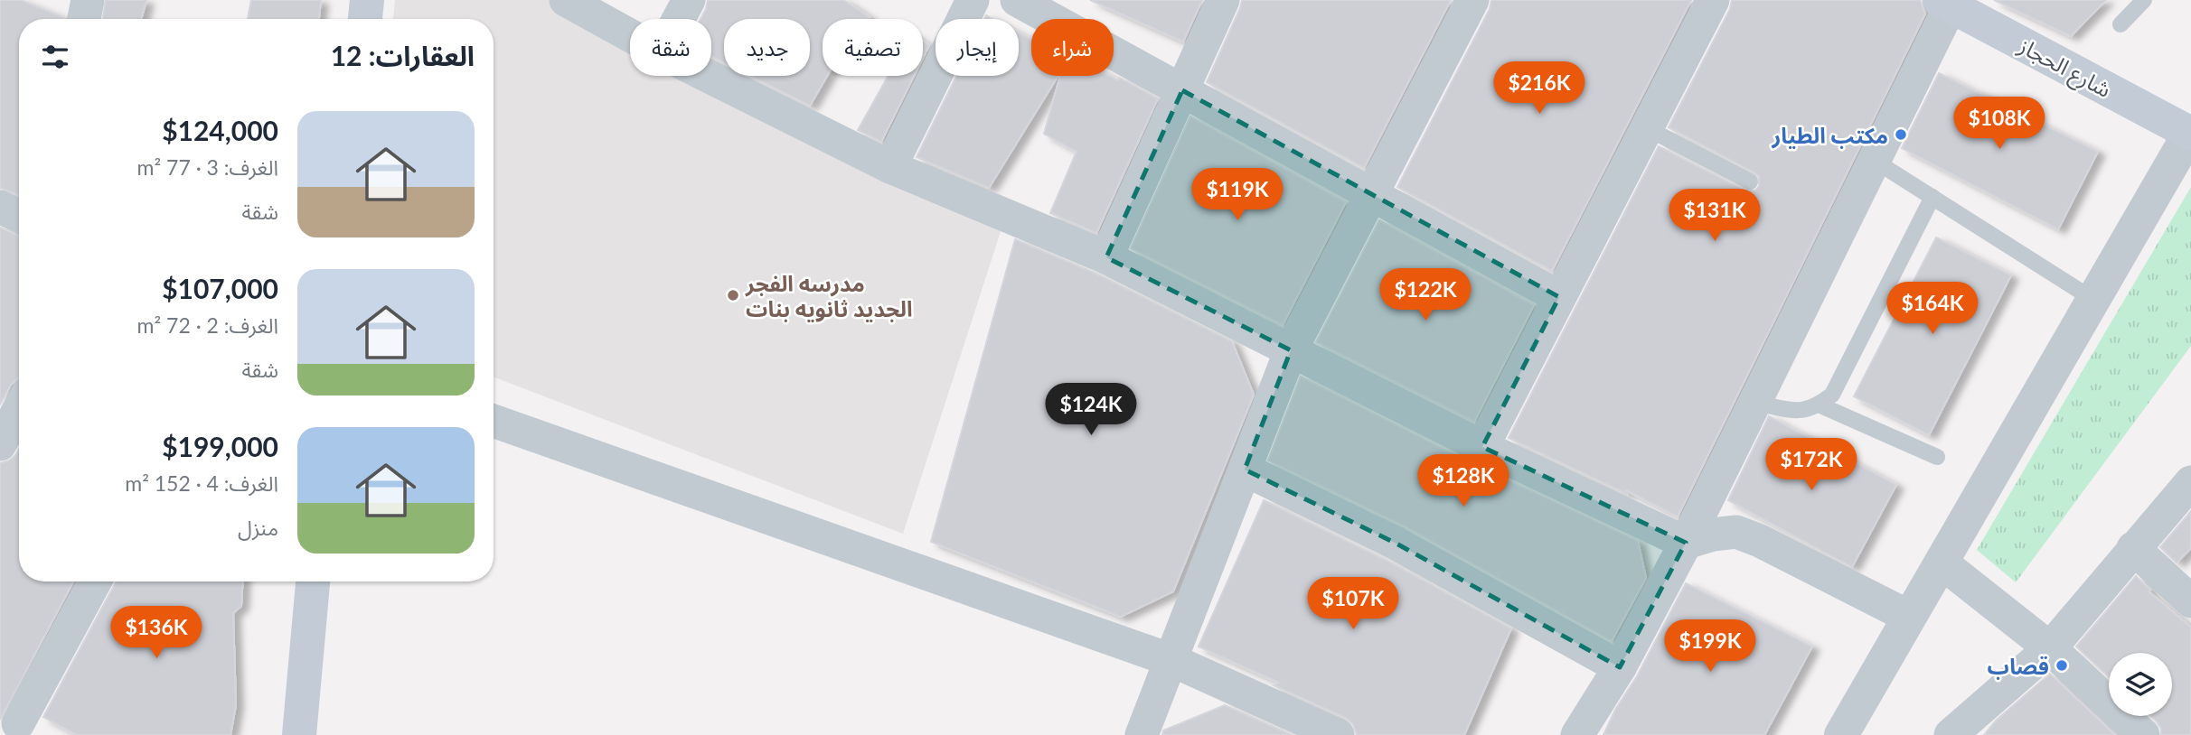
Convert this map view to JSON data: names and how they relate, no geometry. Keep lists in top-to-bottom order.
{
  "streets": {
    "main road": ["شارع الحجاز"]
  },
  "places": ["مكتب الطيار", "مدرسه الفجر الجديد ثانويه بنات", "قصاب"],
  "page": {
    "chip": [
      "شراء",
      "إيجار",
      "تصفية",
      "جديد",
      "شقة"
    ],
    "heading": "العقارات: 12",
    "price": [
      "$216K",
      "$108K",
      "$119K",
      "$131K",
      "$122K",
      "$164K",
      "$124K",
      "$172K",
      "$128K",
      "$107K",
      "$136K",
      "$199K"
    ],
    "list": [
      {
        "name": "$124,000",
        "note": "الغرف: 3 · 77 m² · شقة"
      },
      {
        "name": "$107,000",
        "note": "الغرف: 2 · 72 m² · شقة"
      },
      {
        "name": "$199,000",
        "note": "الغرف: 4 · 152 m² · منزل"
      }
    ]
  }
}
